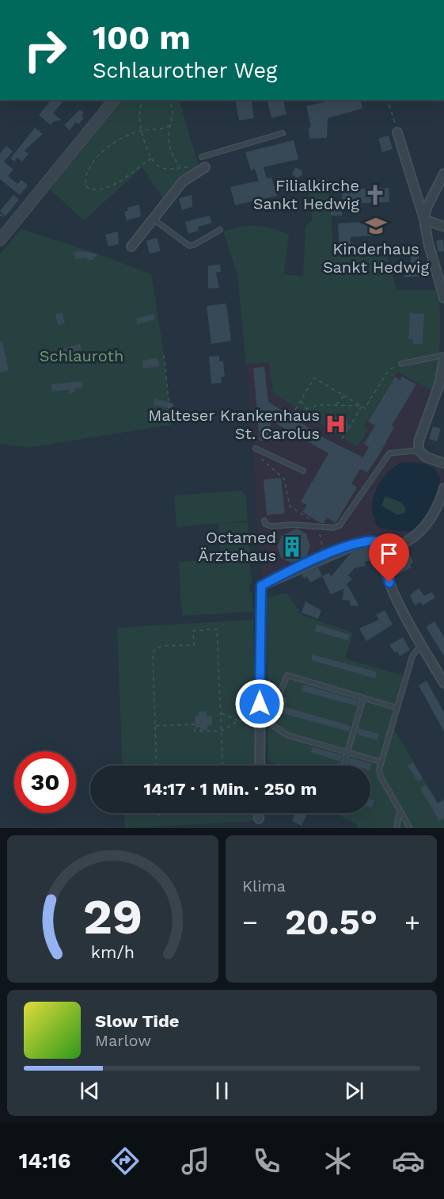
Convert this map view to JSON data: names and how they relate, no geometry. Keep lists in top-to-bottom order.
{
  "parks": ["Schlauroth"],
  "places": {
    "church": ["Filialkirche Sankt Hedwig"],
    "school or university": ["Kinderhaus Sankt Hedwig"],
    "hospital": ["Malteser Krankenhaus St. Carolus"],
    "building": ["Octamed Ärztehaus"]
  },
  "page": {
    "turn": ["100 m", "Schlaurother Weg"],
    "limit": "30",
    "trip": "14:17 · 1 Min. · 250 m",
    "tile": "Klima",
    "heat": ["−", "20.5°", "+"],
    "song": ["Slow Tide", "Marlow"],
    "tabs": "14:16",
    "gauge": ["29", "km/h"]
  }
}
